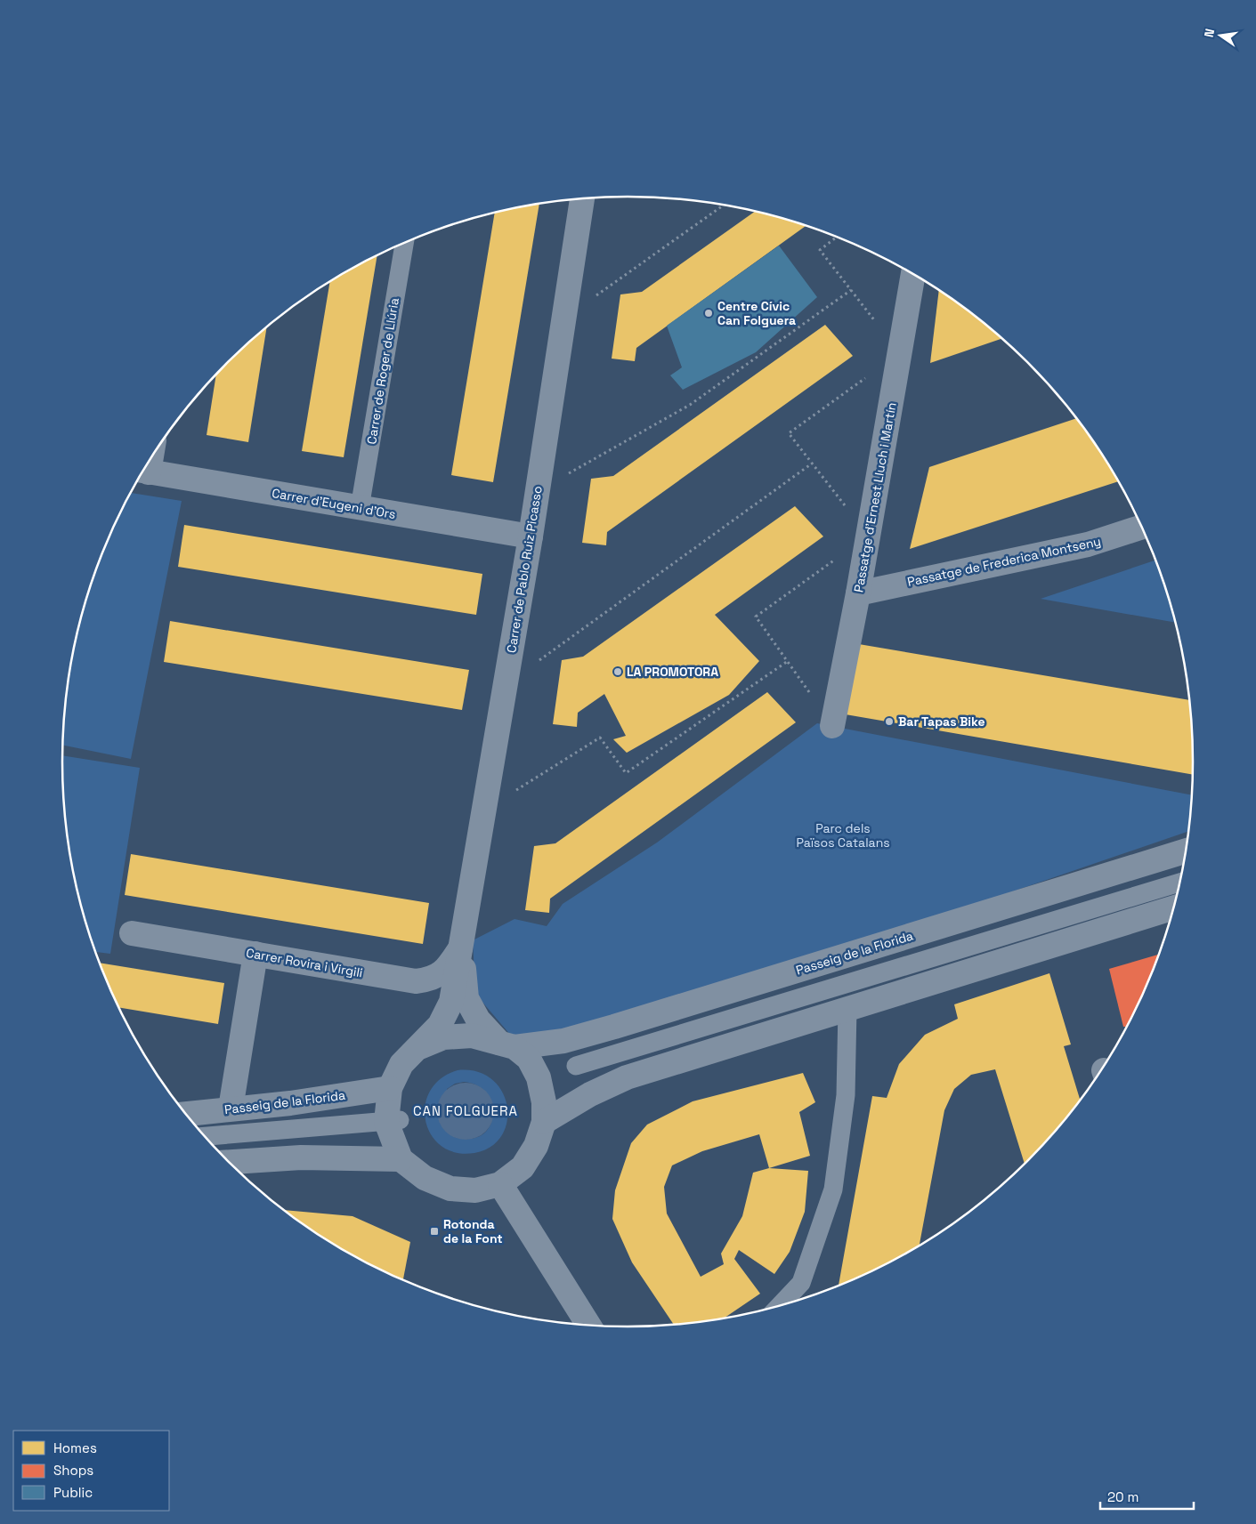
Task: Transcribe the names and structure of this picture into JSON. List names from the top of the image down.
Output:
{
  "streets": {
    "street": [
      "Carrer de Roger de Llúria",
      "Passatge d'Ernest Lluch i Martín",
      "Carrer d'Eugeni d'Ors",
      "Passatge de Frederica Montseny",
      "Carrer de Pablo Ruiz Picasso",
      "Passeig de la Florida",
      "Carrer Rovira i Virgili"
    ]
  },
  "crossings": [
    ["Carrer de Roger de Llúria", "Carrer d'Eugeni d'Ors"],
    ["Passatge d'Ernest Lluch i Martín", "Passatge de Frederica Montseny"],
    ["Carrer d'Eugeni d'Ors", "Carrer de Pablo Ruiz Picasso"],
    ["Carrer de Pablo Ruiz Picasso", "Passeig de la Florida"],
    ["Carrer de Pablo Ruiz Picasso", "Carrer Rovira i Virgili"]
  ],
  "districts": ["CAN FOLGUERA"],
  "parks": ["Parc dels Països Catalans"],
  "places": {
    "other": ["Centre Cívic Can Folguera", "LA PROMOTORA", "Bar Tapas Bike"],
    "transit": ["Rotonda de la Font"]
  },
  "legend": ["Homes", "Shops", "Public"],
  "scale_bar": "20 m",
  "north": "left"
}
